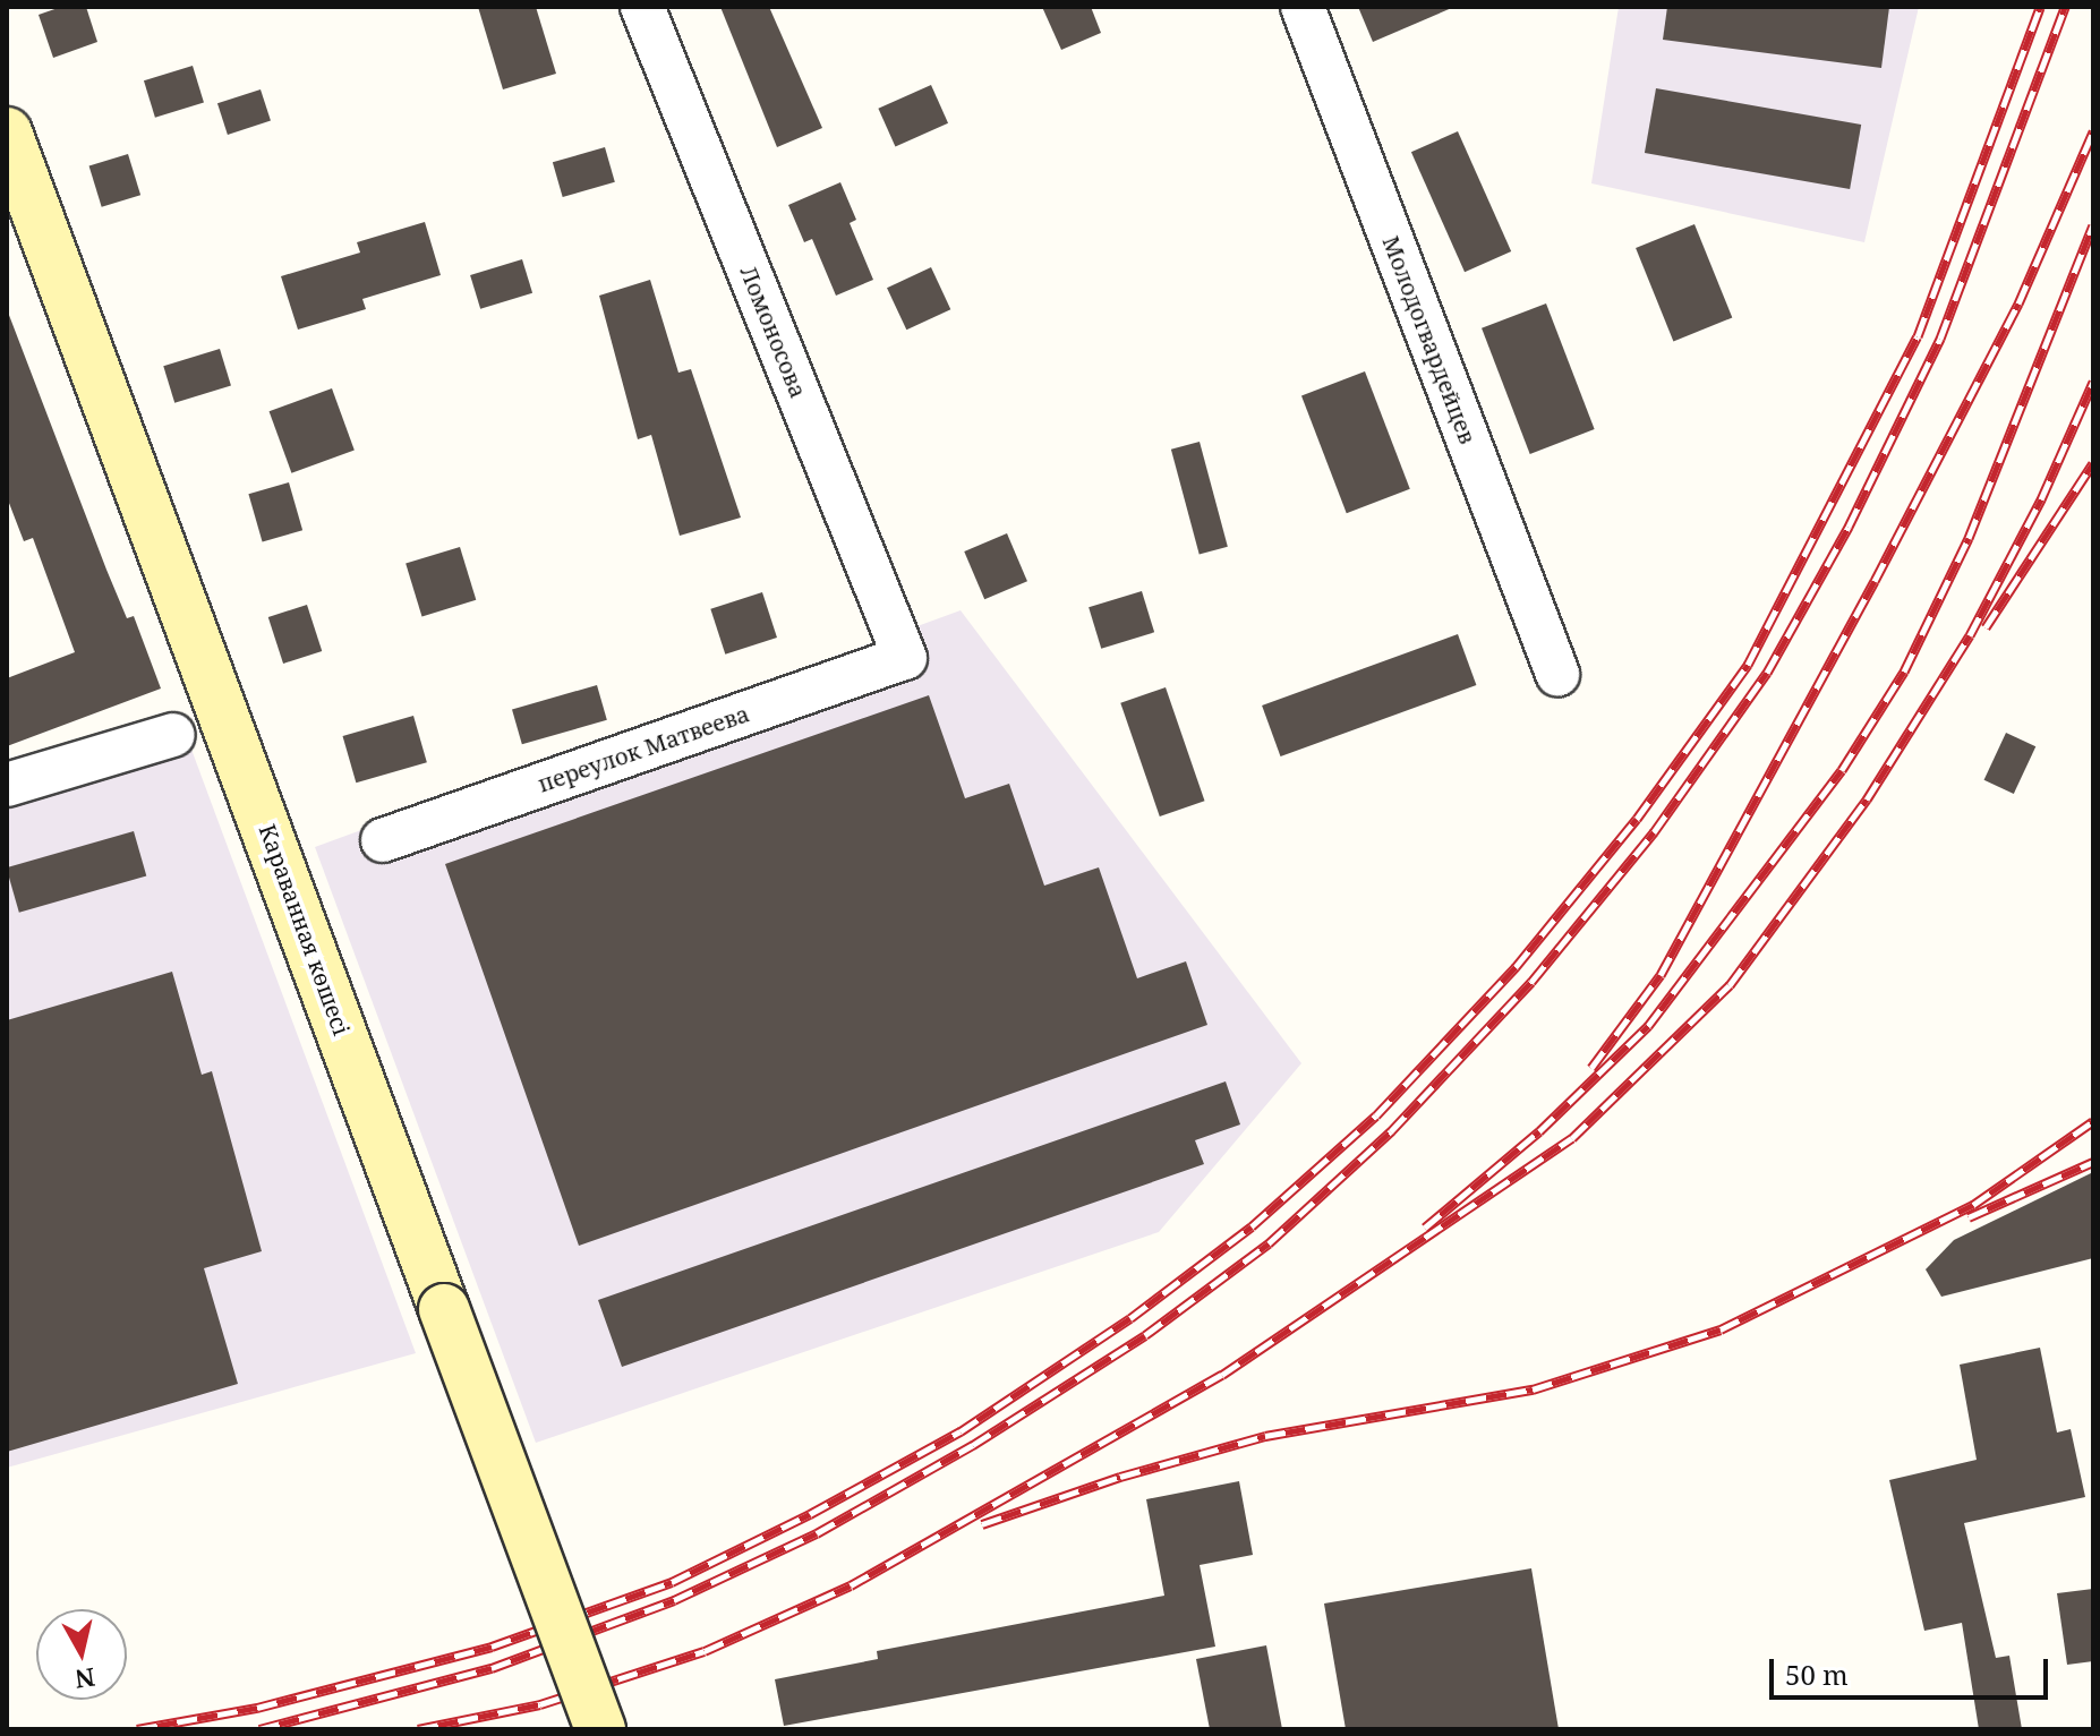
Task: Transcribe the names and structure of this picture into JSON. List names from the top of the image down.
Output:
{
  "streets": {
    "main road": ["Караванная көшесі"],
    "street": ["Ломоносова", "Молодогвардейцев", "переулок Матвеева"]
  },
  "crossings": [
    ["Ломоносова", "переулок Матвеева"]
  ],
  "scale_bar": "50 m",
  "north": "bottom"
}
